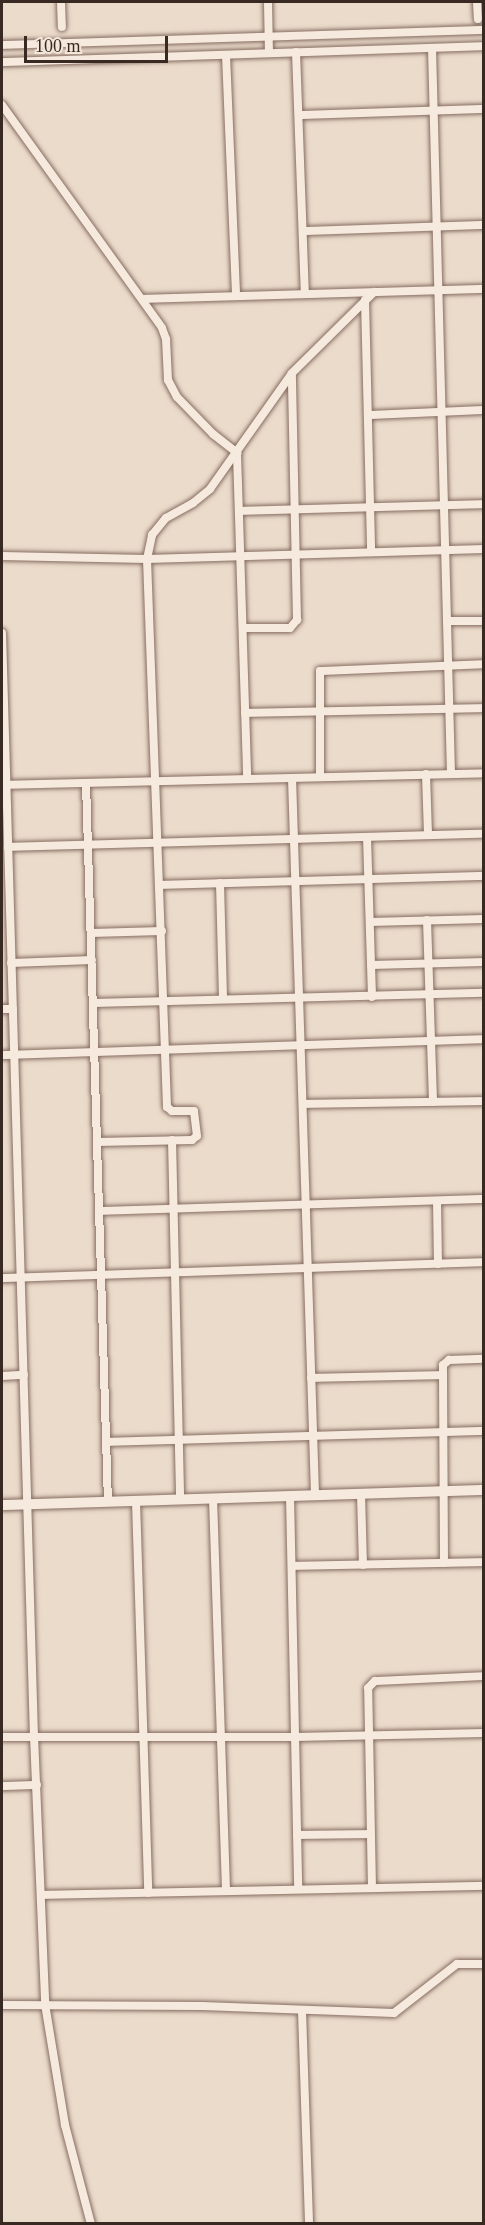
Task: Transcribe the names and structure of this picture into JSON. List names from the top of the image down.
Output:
{
  "scale_bar": "100 m"
}
